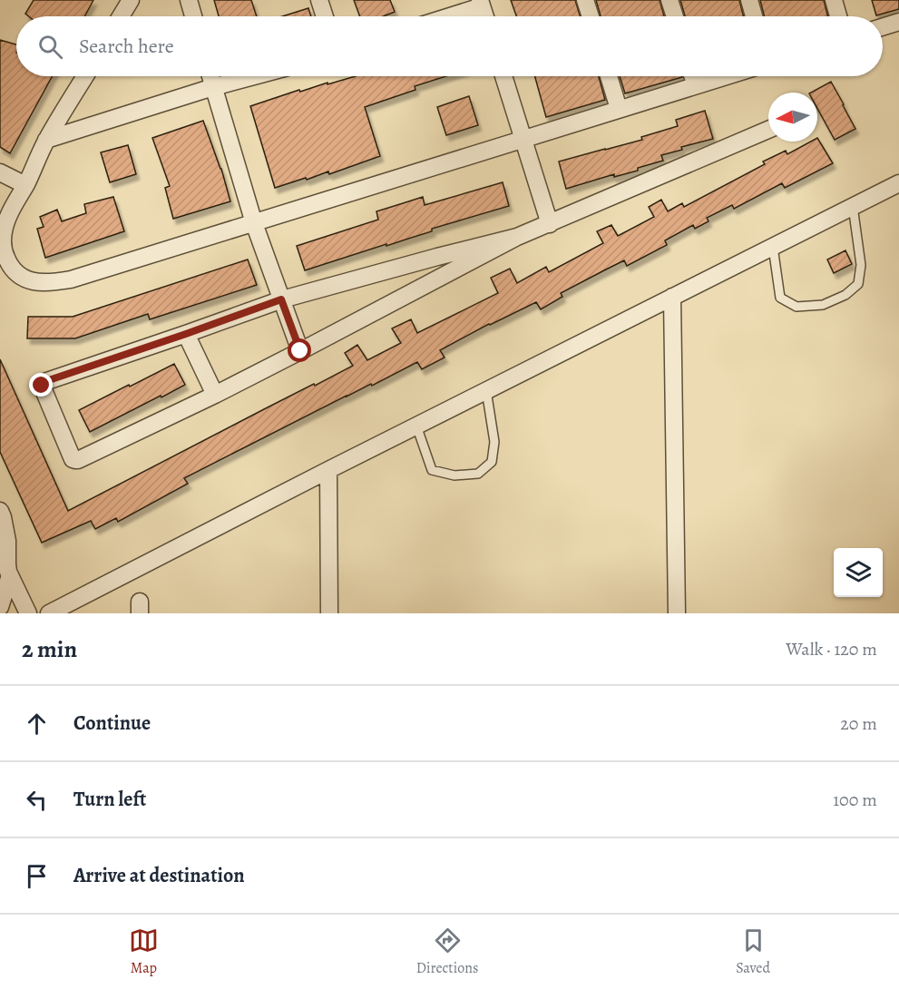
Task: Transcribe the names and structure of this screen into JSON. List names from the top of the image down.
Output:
{
  "north": "left",
  "page": {
    "search": "Search here",
    "heading": ["2 min", "Walk · 120 m"],
    "list": [
      ["Continue", "20 m"],
      ["Turn left", "100 m"],
      "Arrive at destination"
    ],
    "nav": ["Map", "Directions", "Saved"]
  }
}
